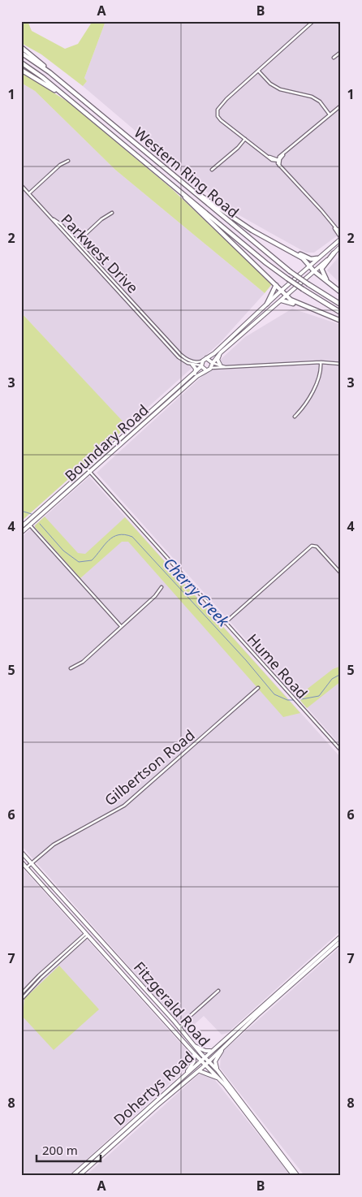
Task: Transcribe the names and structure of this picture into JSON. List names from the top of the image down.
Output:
{
  "streets": {
    "highway": ["Western Ring Road"],
    "main road": ["Boundary Road", "Fitzgerald Road", "Dohertys Road"],
    "street": ["Parkwest Drive", "Hume Road", "Gilbertson Road"]
  },
  "crossings": [
    ["Parkwest Drive", "Boundary Road"],
    ["Boundary Road", "Hume Road"],
    ["Gilbertson Road", "Fitzgerald Road"],
    ["Fitzgerald Road", "Dohertys Road"]
  ],
  "water": ["Cherry Creek"],
  "scale_bar": "200 m",
  "grid": {
    "columns": ["A", "B"],
    "rows": [
      "1",
      "2",
      "3",
      "4",
      "5",
      "6",
      "7",
      "8"
    ]
  }
}
